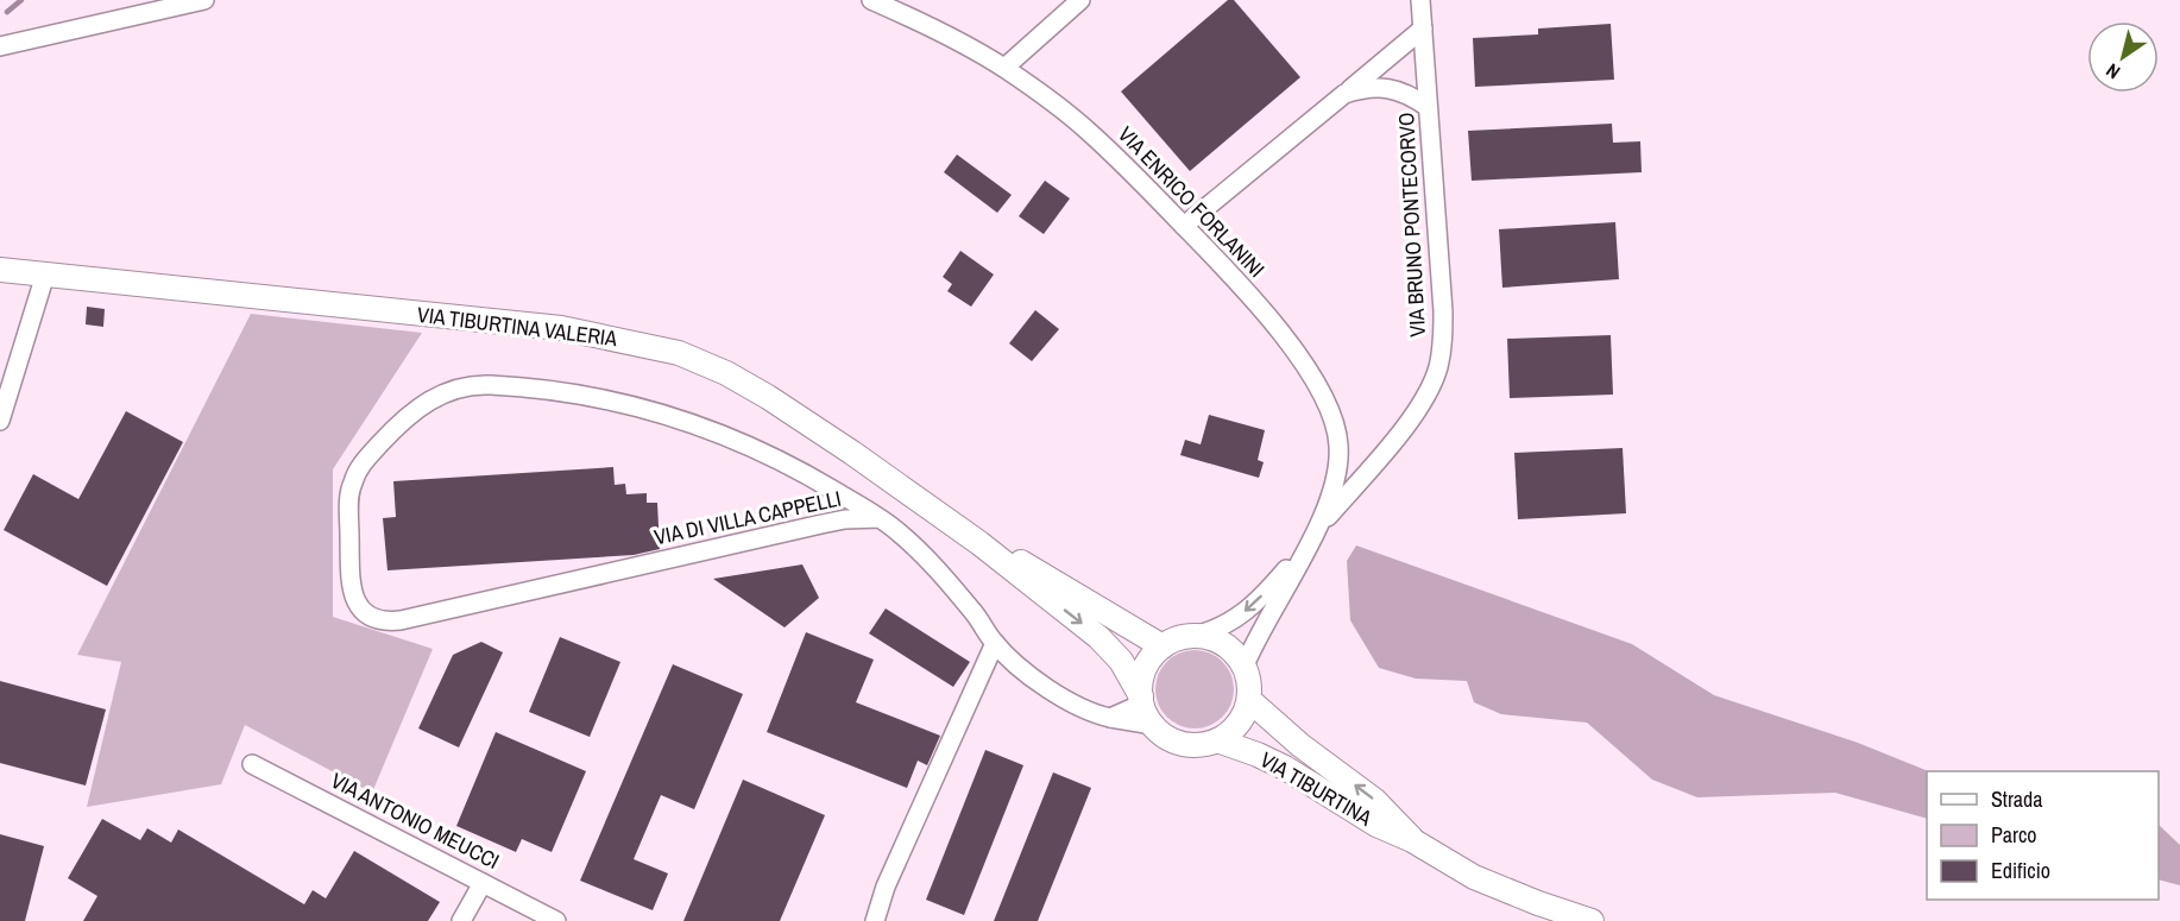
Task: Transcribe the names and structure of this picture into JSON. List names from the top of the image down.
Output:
{
  "streets": {
    "main road": ["VIA TIBURTINA VALERIA", "VIA TIBURTINA"],
    "street": [
      "VIA ENRICO FORLANINI",
      "VIA BRUNO PONTECORVO",
      "VIA DI VILLA CAPPELLI",
      "VIA ANTONIO MEUCCI"
    ]
  },
  "crossings": [
    ["VIA ENRICO FORLANINI", "VIA BRUNO PONTECORVO"],
    ["VIA BRUNO PONTECORVO", "VIA TIBURTINA VALERIA"],
    ["VIA BRUNO PONTECORVO", "VIA TIBURTINA"],
    ["VIA TIBURTINA VALERIA", "VIA TIBURTINA"]
  ],
  "legend": ["Strada", "Parco", "Edificio"],
  "north": "bottom left"
}
